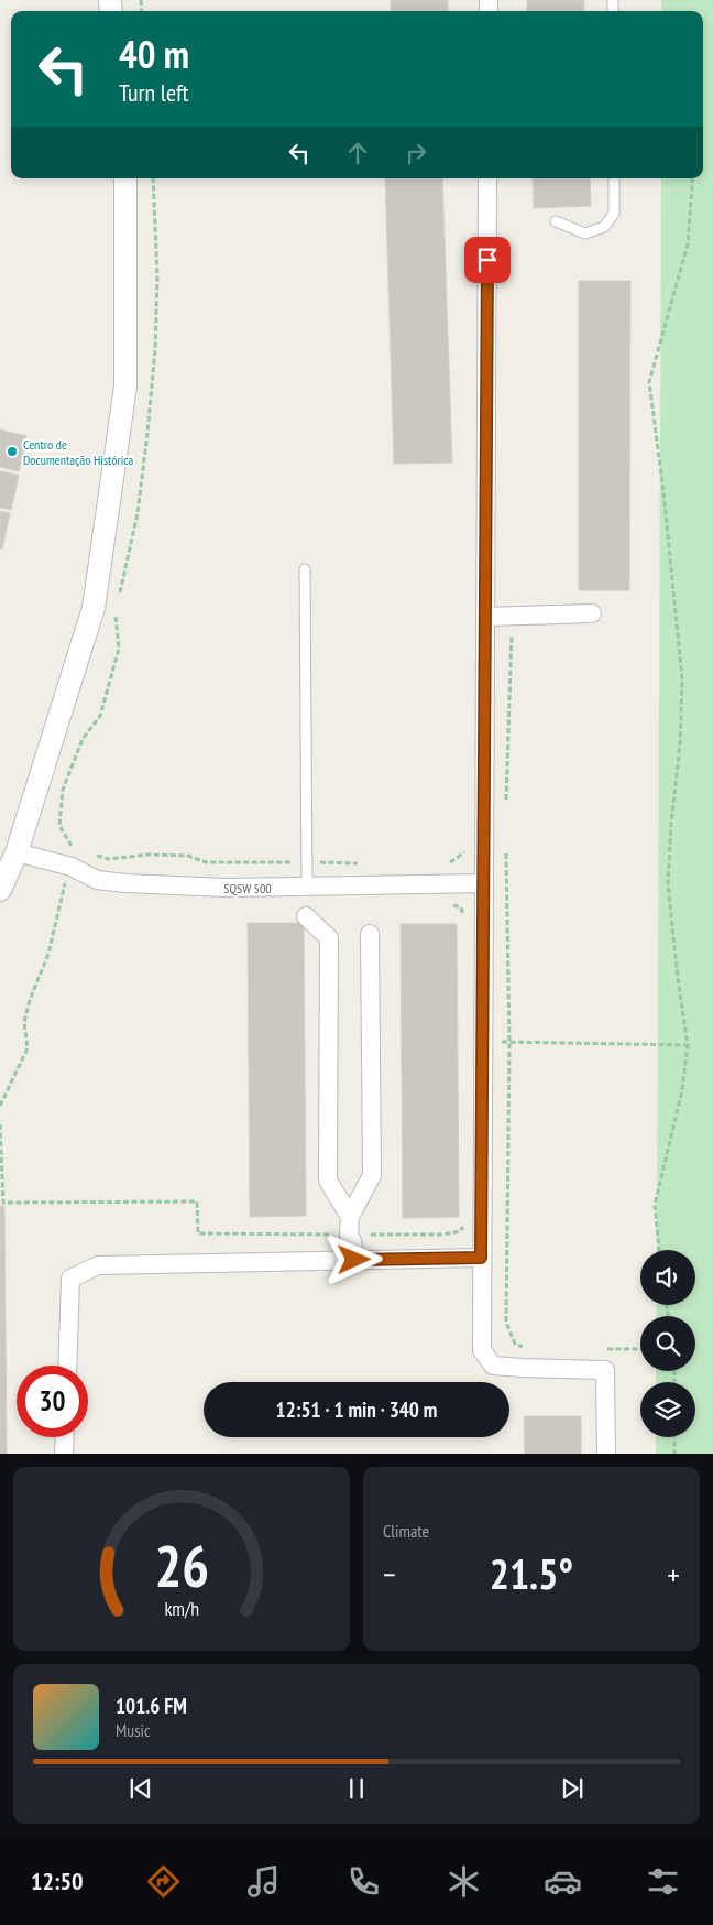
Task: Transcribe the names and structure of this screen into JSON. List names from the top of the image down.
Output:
{
  "streets": {
    "street": ["SQSW 500"]
  },
  "places": ["Centro de Documentação Histórica"],
  "page": {
    "turn": ["40 m", "Turn left"],
    "limit": "30",
    "trip": "12:51 · 1 min · 340 m",
    "tile": "Climate",
    "heat": ["−", "21.5°", "+"],
    "song": ["101.6 FM", "Music"],
    "tabs": "12:50",
    "gauge": ["26", "km/h"]
  }
}
